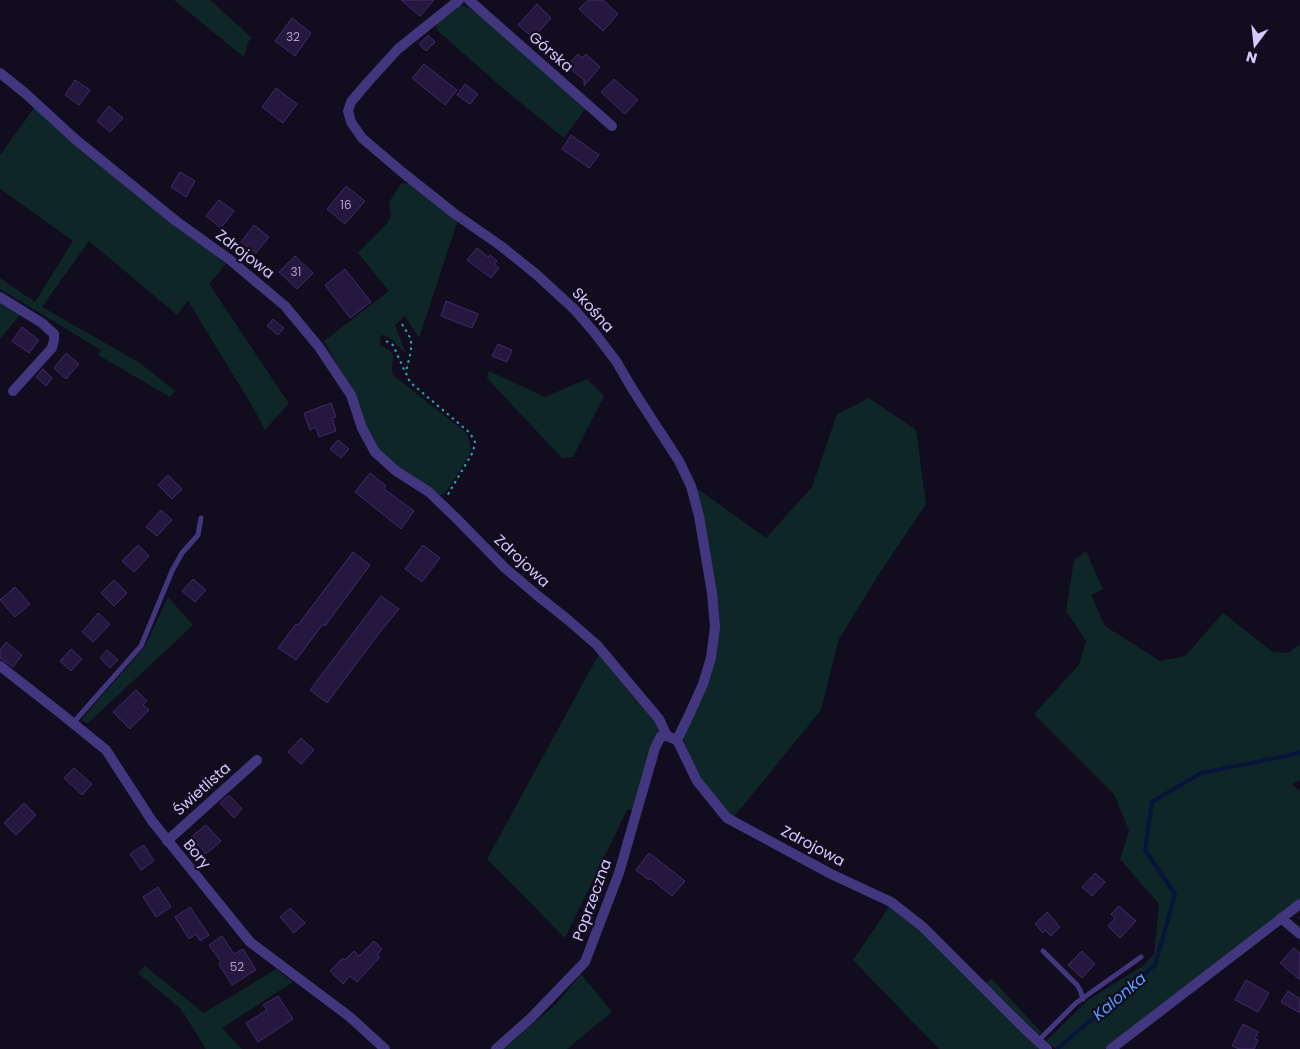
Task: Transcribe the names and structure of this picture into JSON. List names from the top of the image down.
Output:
{
  "streets": {
    "street": [
      "Górska",
      "Zdrojowa",
      "Skośna",
      "Świetlista",
      "Bory",
      "Poprzeczna"
    ]
  },
  "crossings": [
    ["Zdrojowa", "Skośna"],
    ["Zdrojowa", "Poprzeczna"],
    ["Skośna", "Poprzeczna"],
    ["Świetlista", "Bory"]
  ],
  "water": ["Kalonka"],
  "house_numbers": [
    "32",
    "16",
    "31",
    "52"
  ],
  "north": "bottom"
}
